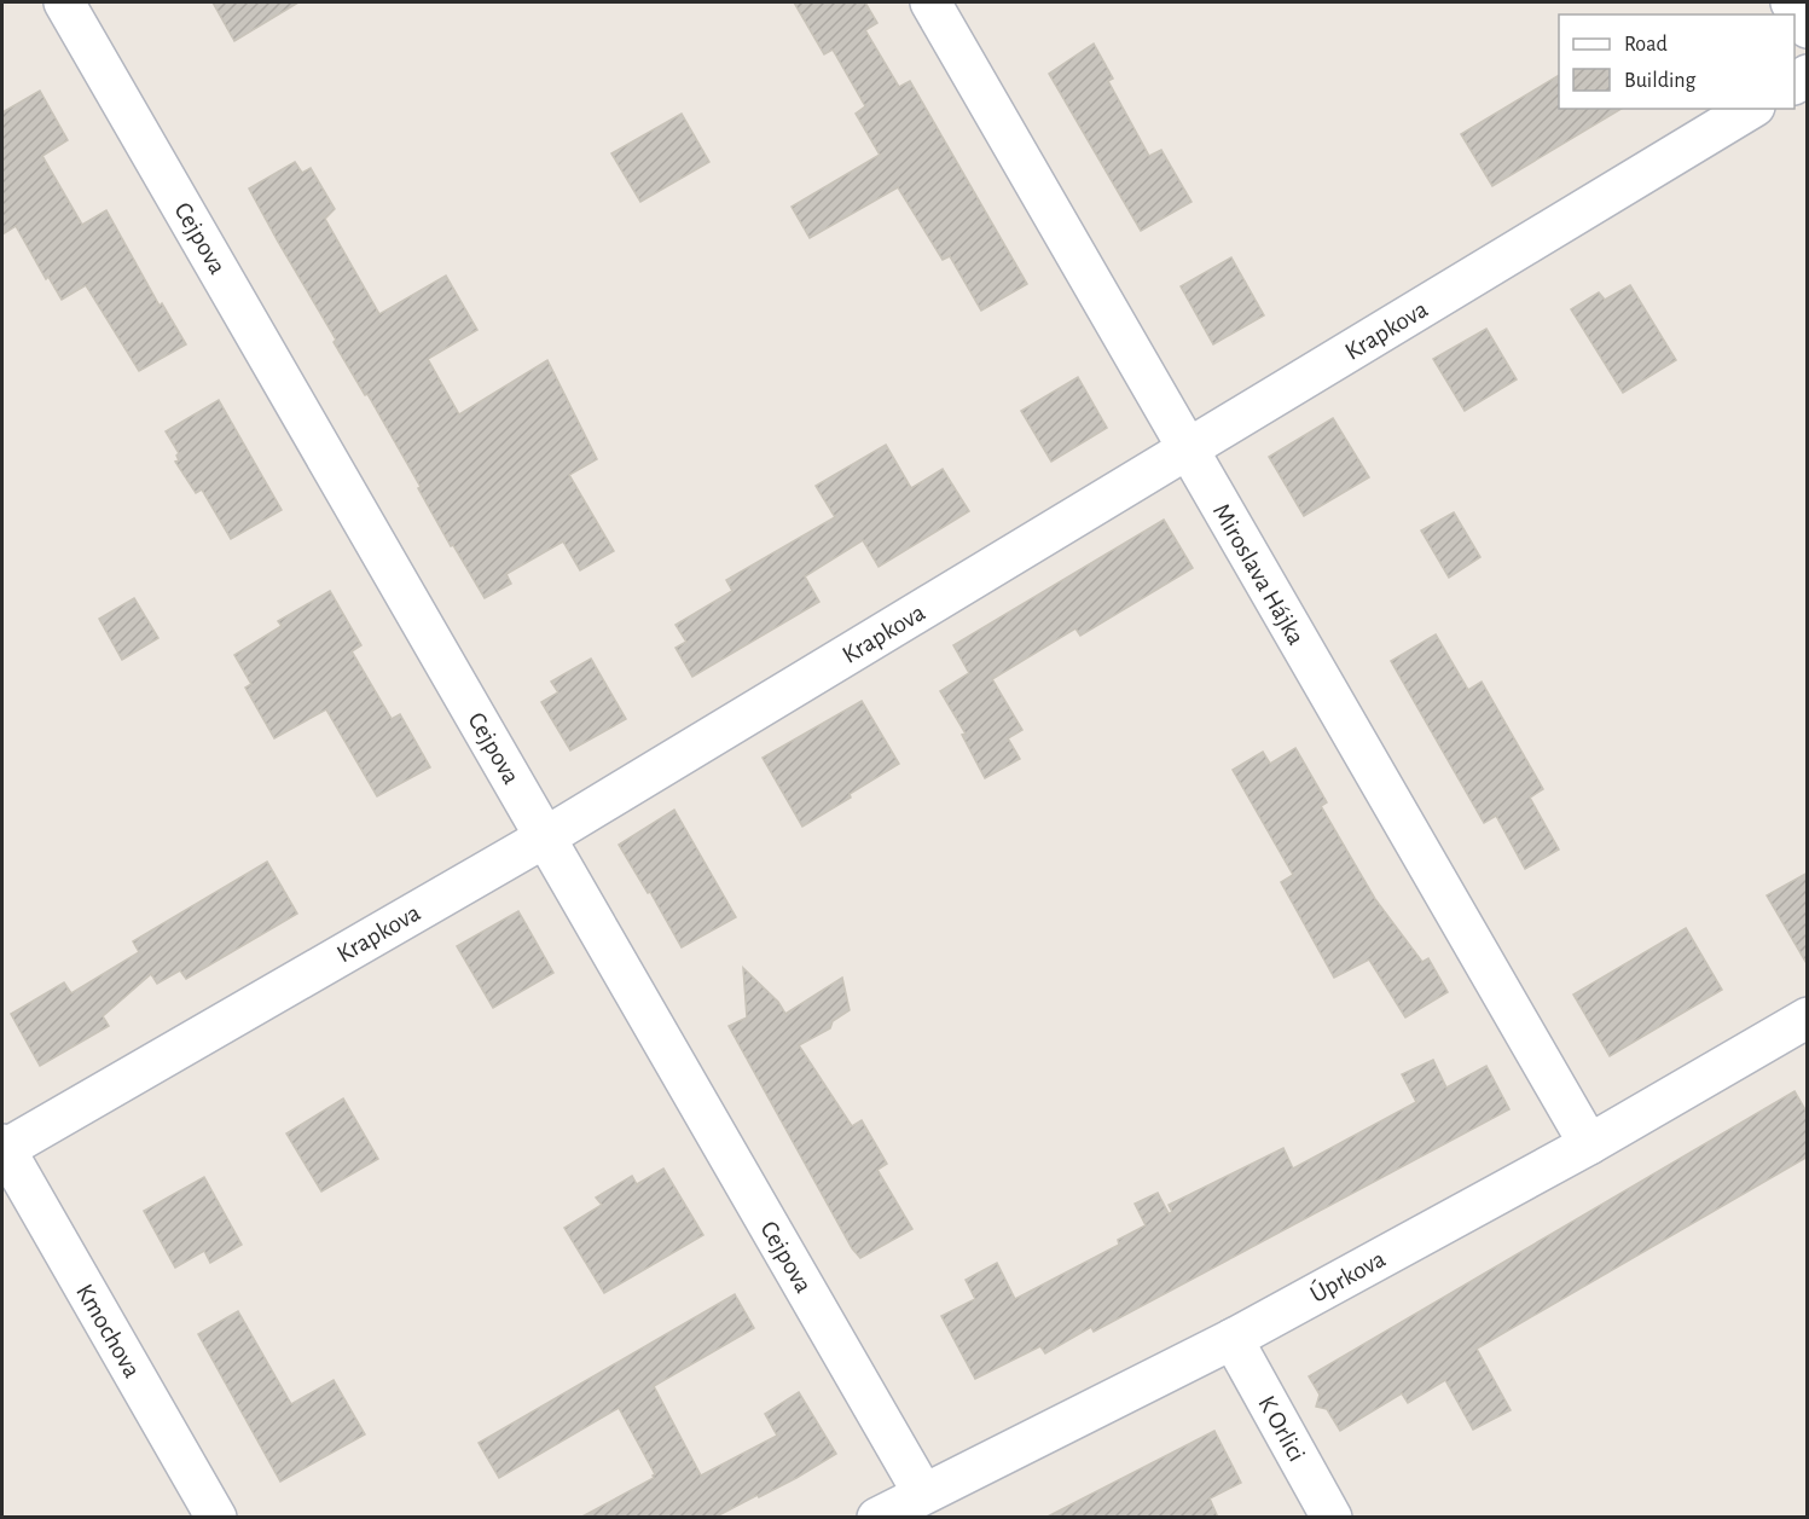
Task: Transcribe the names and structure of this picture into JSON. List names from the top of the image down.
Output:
{
  "streets": {
    "street": [
      "Cejpova",
      "Krapkova",
      "Miroslava Hájka",
      "Úprkova",
      "Kmochova",
      "K Orlici"
    ]
  },
  "crossings": [
    ["Cejpova", "Krapkova"],
    ["Cejpova", "Úprkova"],
    ["Krapkova", "Miroslava Hájka"],
    ["Krapkova", "Kmochova"],
    ["Miroslava Hájka", "Úprkova"],
    ["Úprkova", "K Orlici"]
  ],
  "legend": ["Road", "Building"]
}
